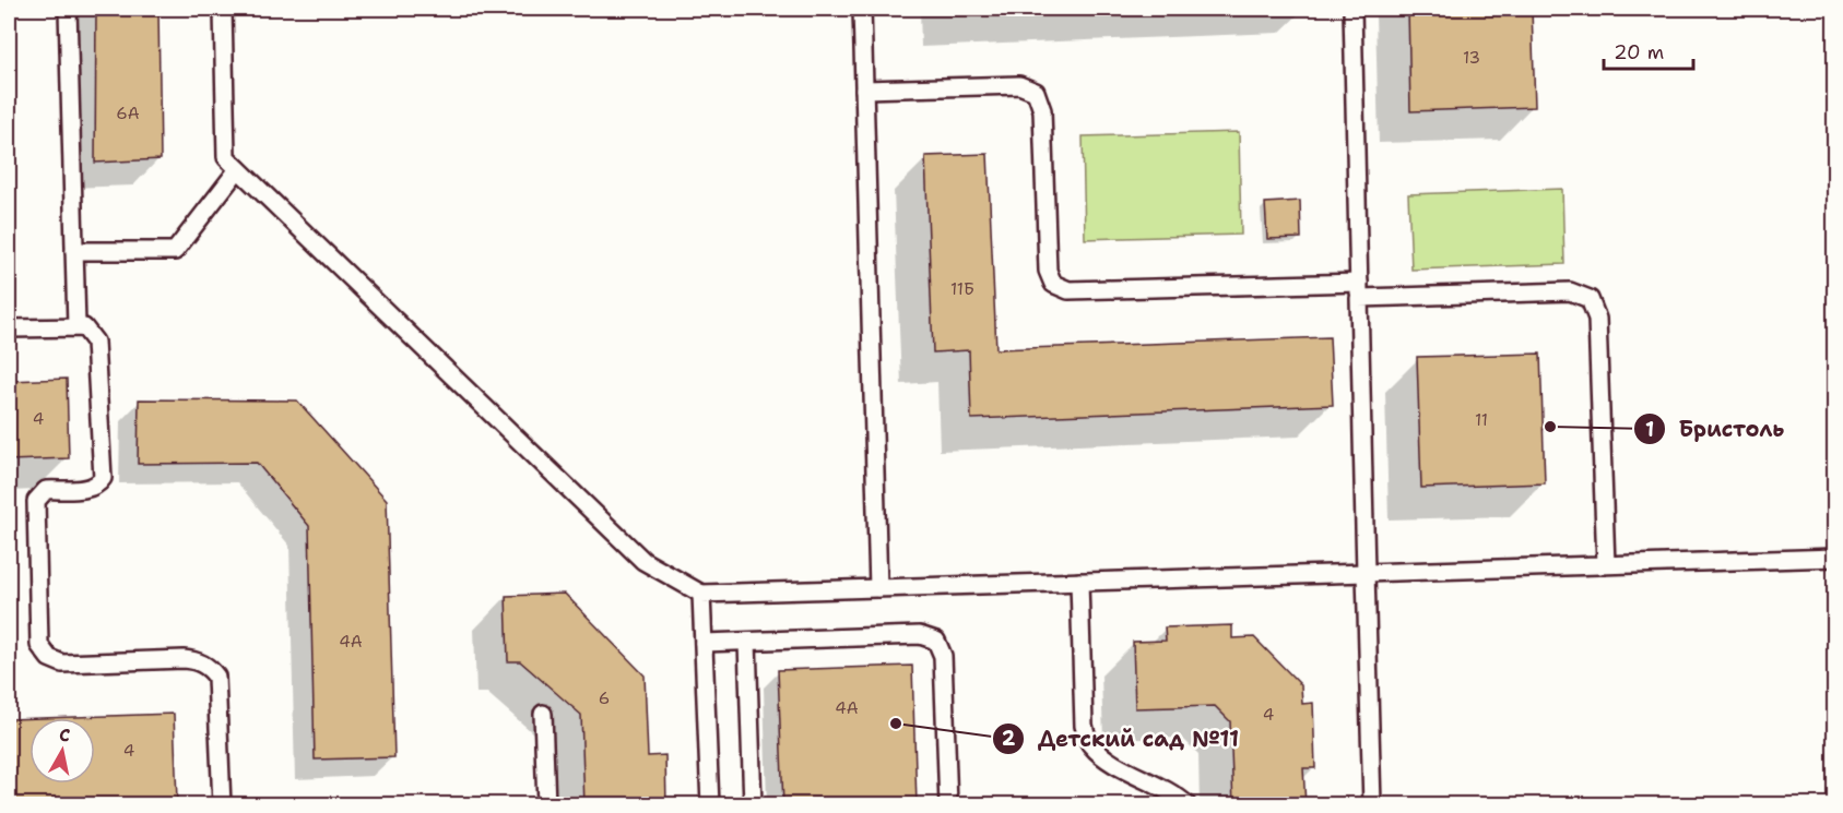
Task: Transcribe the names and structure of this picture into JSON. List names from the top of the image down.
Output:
{
  "places": ["Бристоль", "Детский сад №11"],
  "house_numbers": [
    "13",
    "6А",
    "11Б",
    "4",
    "11",
    "4А",
    "6",
    "4А",
    "4",
    "4"
  ],
  "scale_bar": "20 m",
  "north": "top"
}
